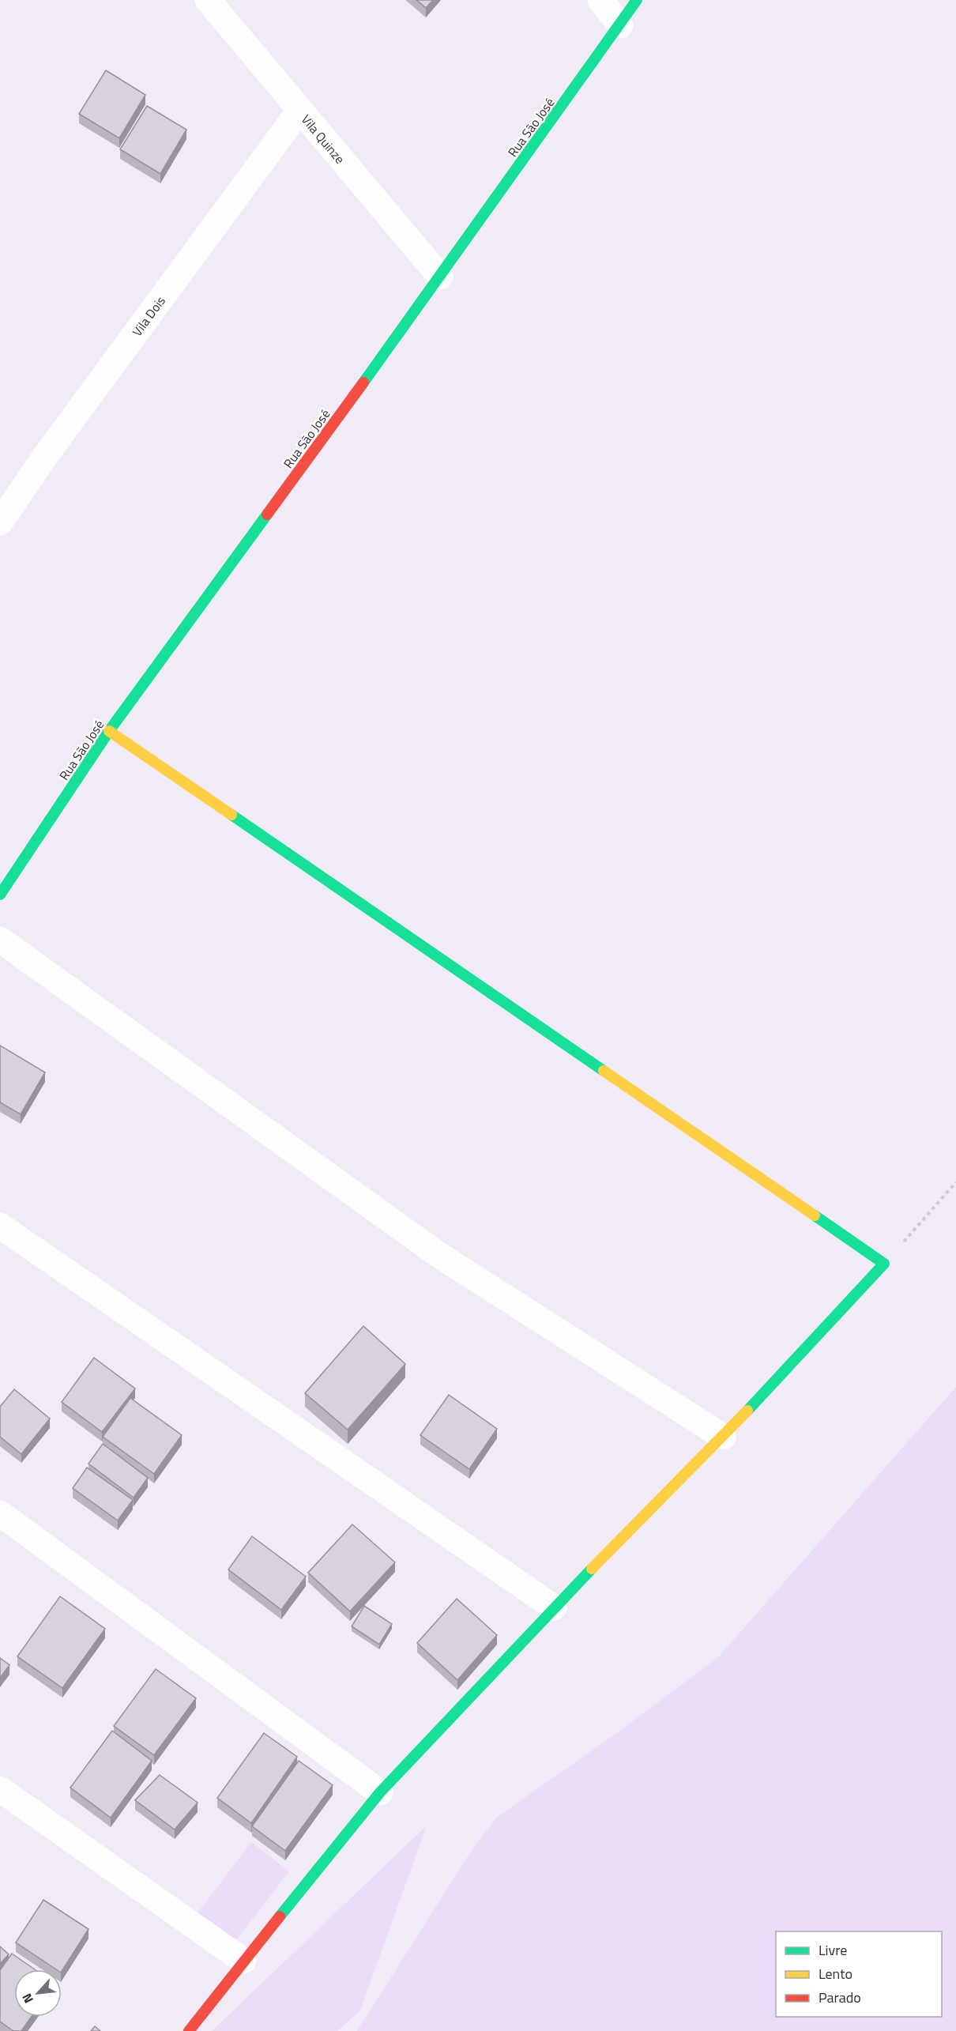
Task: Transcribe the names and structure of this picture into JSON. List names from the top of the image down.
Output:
{
  "streets": {
    "street": ["Rua São José", "Vila Quinze", "Vila Dois"]
  },
  "crossings": [
    ["Rua São José", "Vila Quinze"],
    ["Vila Quinze", "Vila Dois"]
  ],
  "legend": ["Livre", "Lento", "Parado"],
  "north": "bottom left"
}
